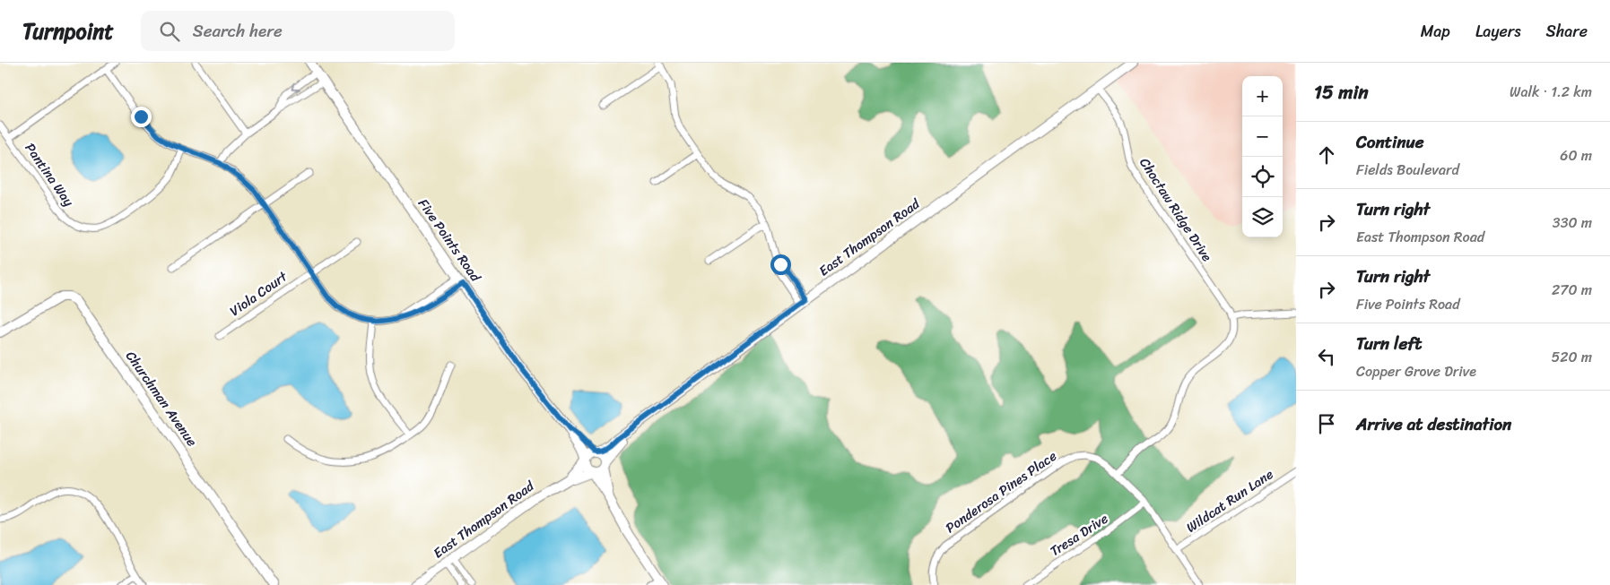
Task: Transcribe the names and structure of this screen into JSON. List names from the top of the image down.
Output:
{
  "streets": {
    "street": [
      "Pantina Way",
      "Choctaw Ridge Drive",
      "East Thompson Road",
      "Five Points Road",
      "Viola Court",
      "Churchman Avenue",
      "Ponderosa Pines Place",
      "Wildcat Run Lane",
      "Tresa Drive"
    ]
  },
  "crossings": [
    ["Choctaw Ridge Drive", "East Thompson Road"],
    ["East Thompson Road", "Five Points Road"]
  ],
  "page": {
    "header": "Turnpoint",
    "search": "Search here",
    "nav": ["Map", "Layers", "Share"],
    "heading": ["15 min", "Walk · 1.2 km"],
    "map_buttons": ["+", "−"],
    "list": [
      ["Continue", "Fields Boulevard", "60 m"],
      ["Turn right", "East Thompson Road", "330 m"],
      ["Turn right", "Five Points Road", "270 m"],
      ["Turn left", "Copper Grove Drive", "520 m"],
      "Arrive at destination"
    ]
  }
}
